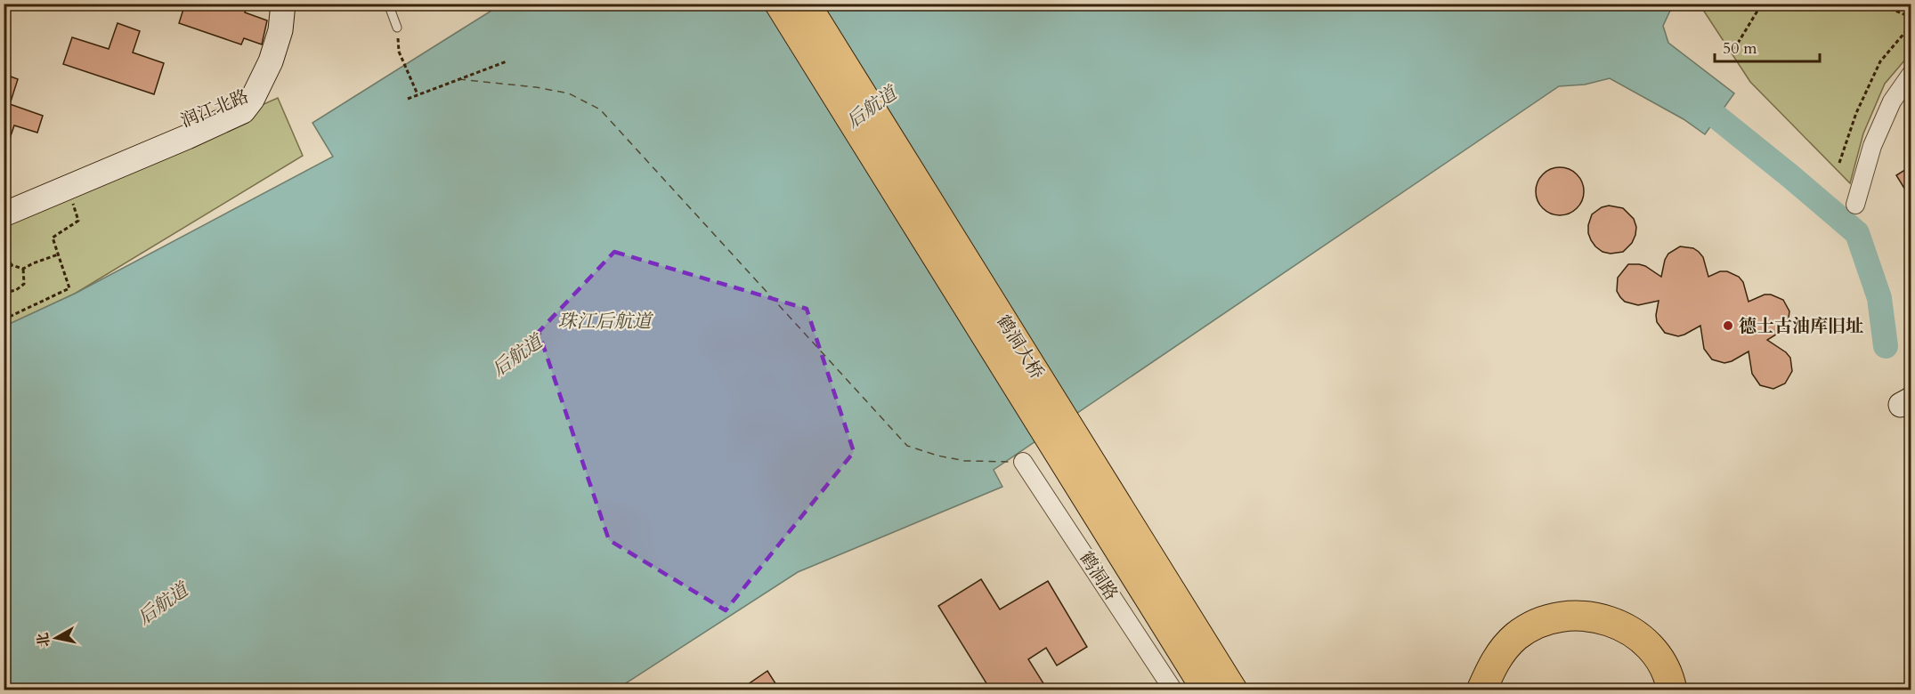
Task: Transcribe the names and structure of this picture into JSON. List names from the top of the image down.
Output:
{
  "streets": {
    "main road": ["鹤洞大桥"],
    "street": ["润江北路", "鹤洞路"]
  },
  "water": ["后航道", "珠江后航道"],
  "places": ["德士古油库旧址"],
  "scale_bar": "50 m",
  "north": "left"
}
